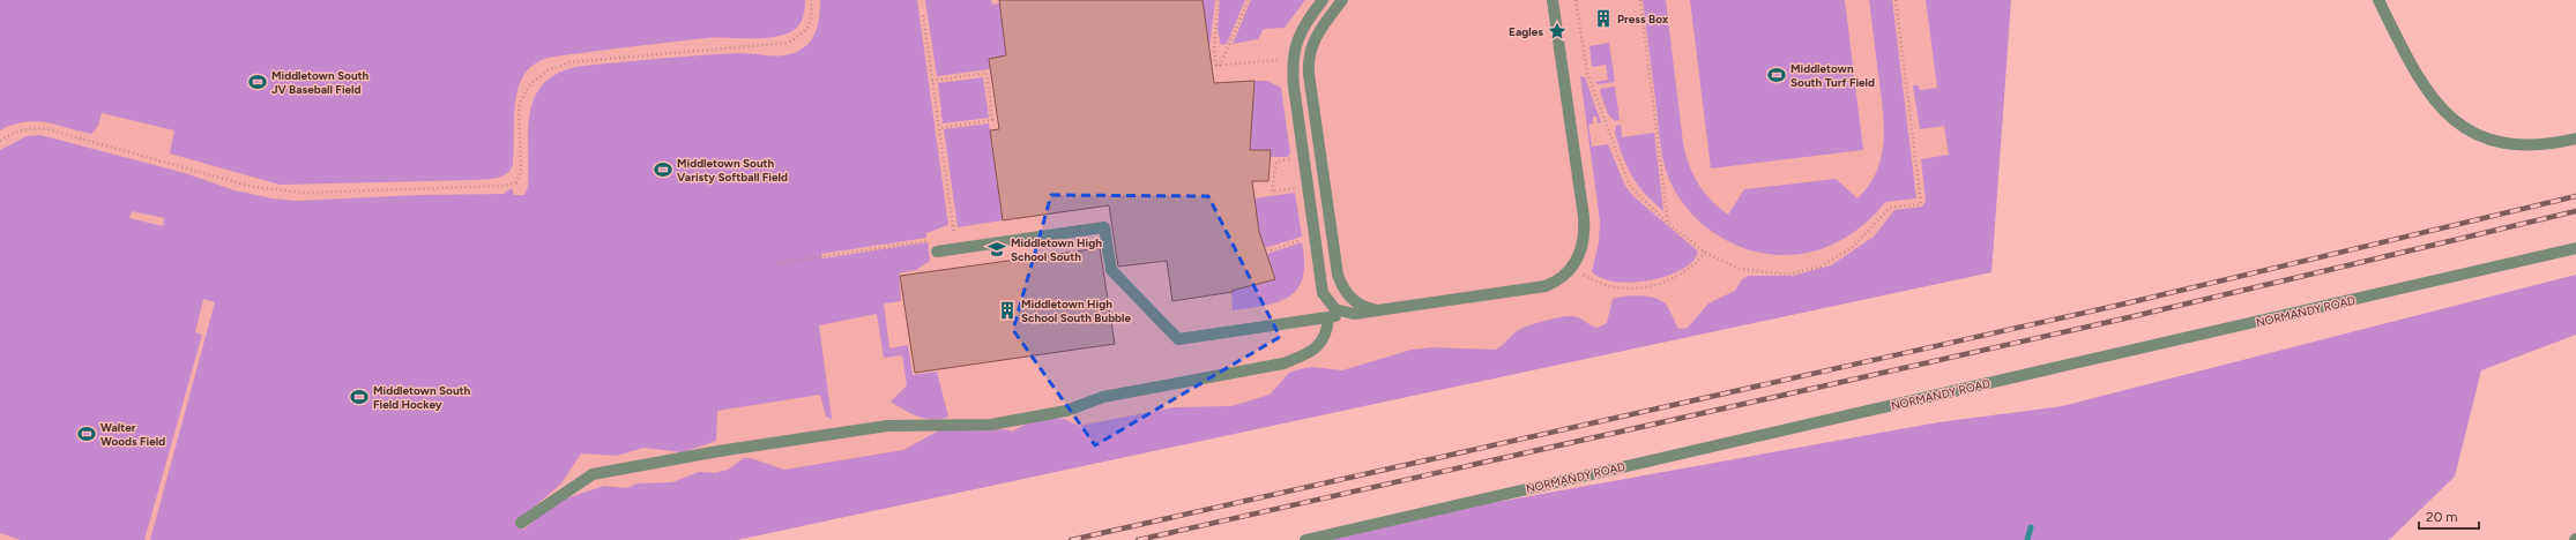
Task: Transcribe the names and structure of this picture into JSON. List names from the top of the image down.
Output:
{
  "streets": {
    "street": ["NORMANDY ROAD"]
  },
  "places": {
    "building": ["Press Box", "Middletown High School South Bubble"],
    "place": ["Eagles"],
    "sports": [
      "Middletown South Turf Field",
      "Middletown South JV Baseball Field",
      "Middletown South Varisty Softball Field",
      "Middletown South Field Hockey",
      "Walter Woods Field"
    ],
    "school or university": ["Middletown High School South"]
  },
  "scale_bar": "20 m"
}
